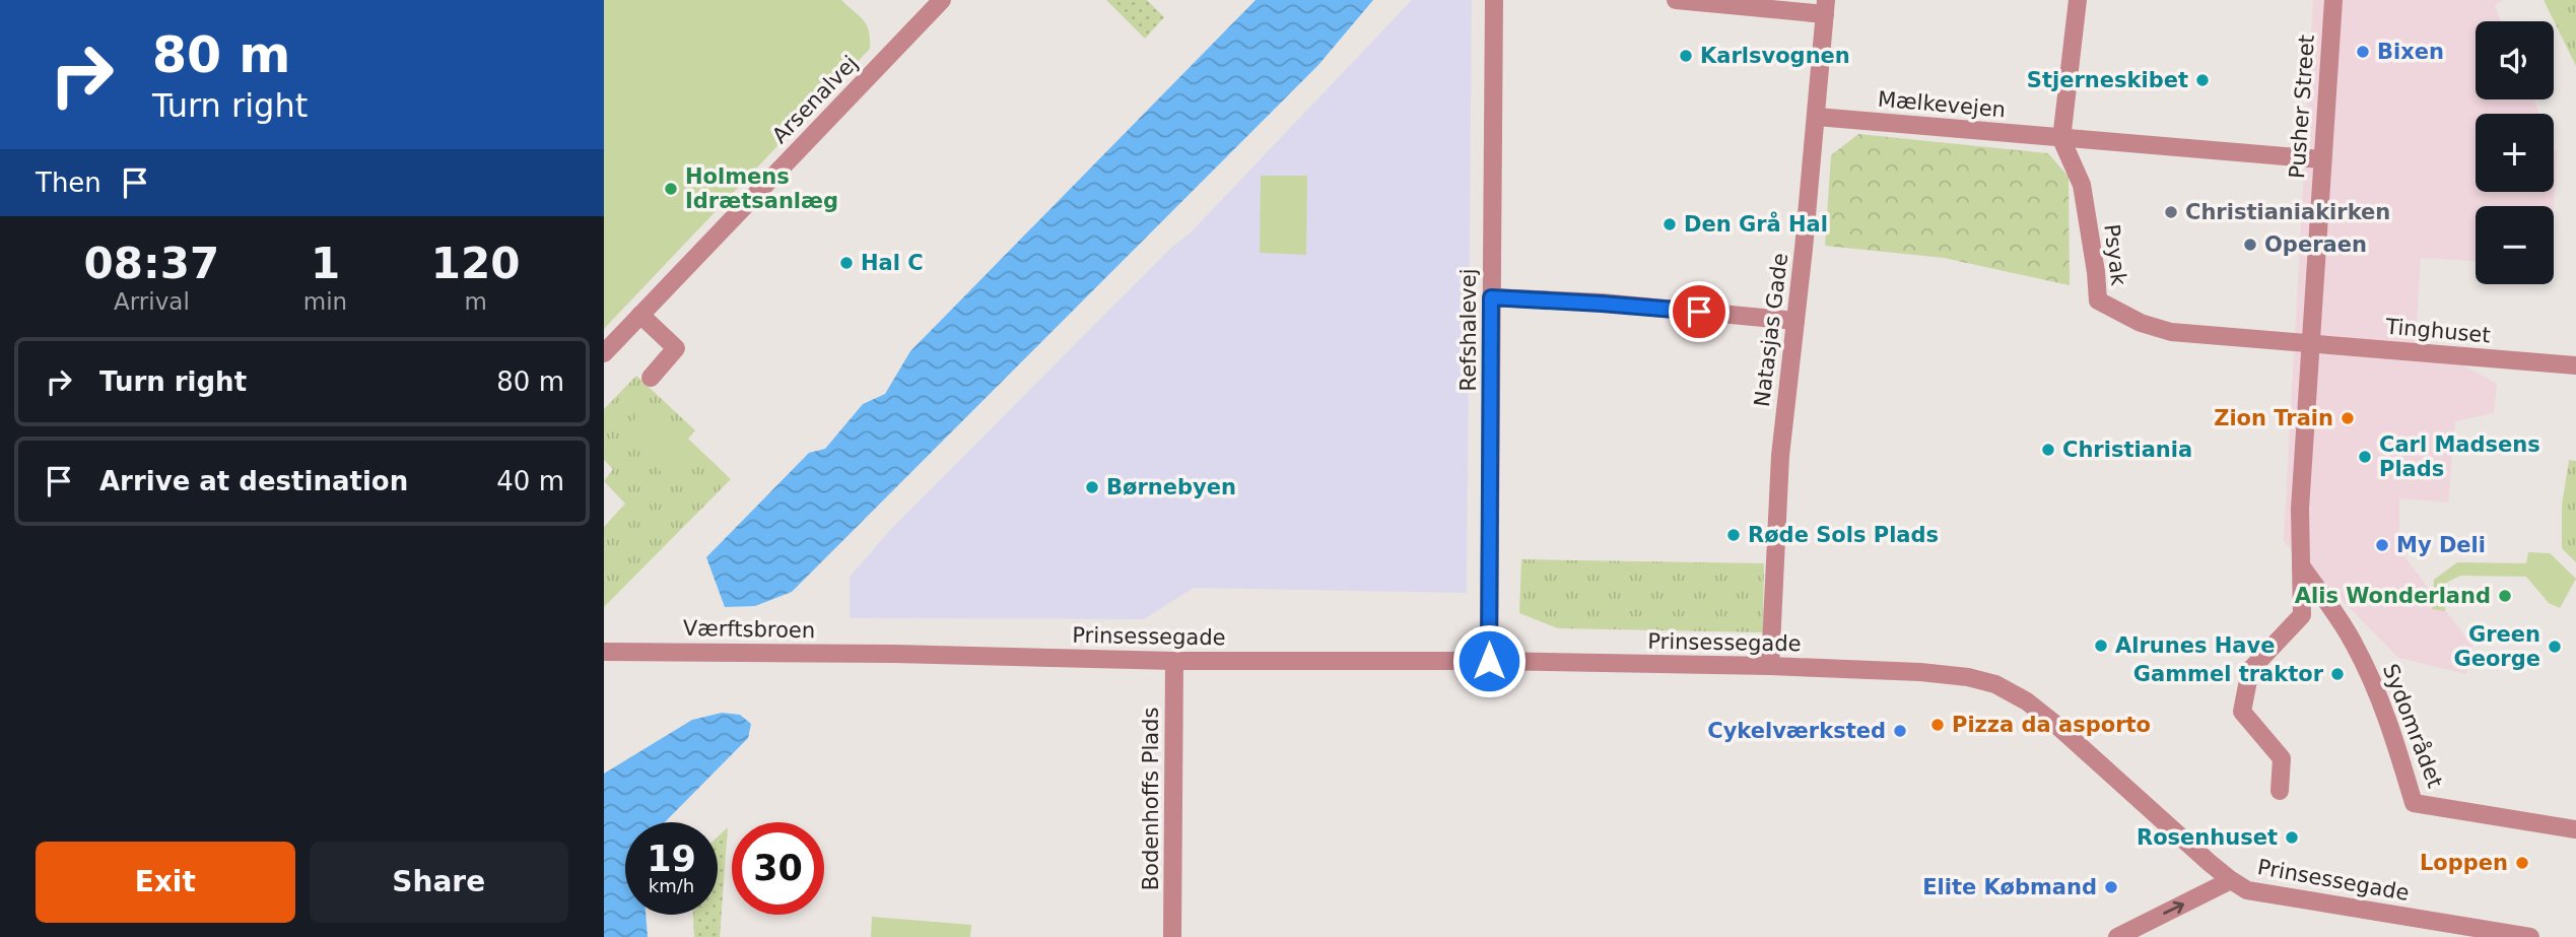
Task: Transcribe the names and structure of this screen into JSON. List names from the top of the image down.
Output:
{
  "streets": {
    "street": [
      "Arsenalvej",
      "Mælkevejen",
      "Pusher Street",
      "Psyak",
      "Refshalevej",
      "Natasjas Gade",
      "Tinghuset",
      "Værftsbroen",
      "Prinsessegade",
      "Sydområdet",
      "Bodenhoffs Plads"
    ]
  },
  "crossings": [
    ["Mælkevejen", "Pusher Street"],
    ["Mælkevejen", "Psyak"],
    ["Mælkevejen", "Natasjas Gade"],
    ["Pusher Street", "Psyak"],
    ["Pusher Street", "Tinghuset"],
    ["Psyak", "Tinghuset"],
    ["Refshalevej", "Prinsessegade"],
    ["Natasjas Gade", "Prinsessegade"],
    ["Værftsbroen", "Prinsessegade"],
    ["Prinsessegade", "Bodenhoffs Plads"]
  ],
  "places": [
    "Bixen",
    "Karlsvognen",
    "Stjerneskibet",
    "Holmens Idrætsanlæg",
    "Christianiakirken",
    "Den Grå Hal",
    "Operaen",
    "Hal C",
    "Zion Train",
    "Christiania",
    "Carl Madsens Plads",
    "Børnebyen",
    "Røde Sols Plads",
    "My Deli",
    "Alis Wonderland",
    "Alrunes Have",
    "Green George",
    "Gammel traktor",
    "Pizza da asporto",
    "Cykelværksted",
    "Rosenhuset",
    "Loppen",
    "Elite Købmand"
  ],
  "page": {
    "turn": ["80 m", "Turn right"],
    "map_buttons": ["+", "−"],
    "then": "Then",
    "eta": [
      "08:37",
      "Arrival",
      "1",
      "min",
      "120",
      "m"
    ],
    "list": [
      {
        "name": "Turn right",
        "value": "80 m"
      },
      {
        "name": "Arrive at destination",
        "value": "40 m"
      }
    ],
    "speed": "19 km/h",
    "limit": "30",
    "buttons": ["Exit", "Share"]
  }
}
